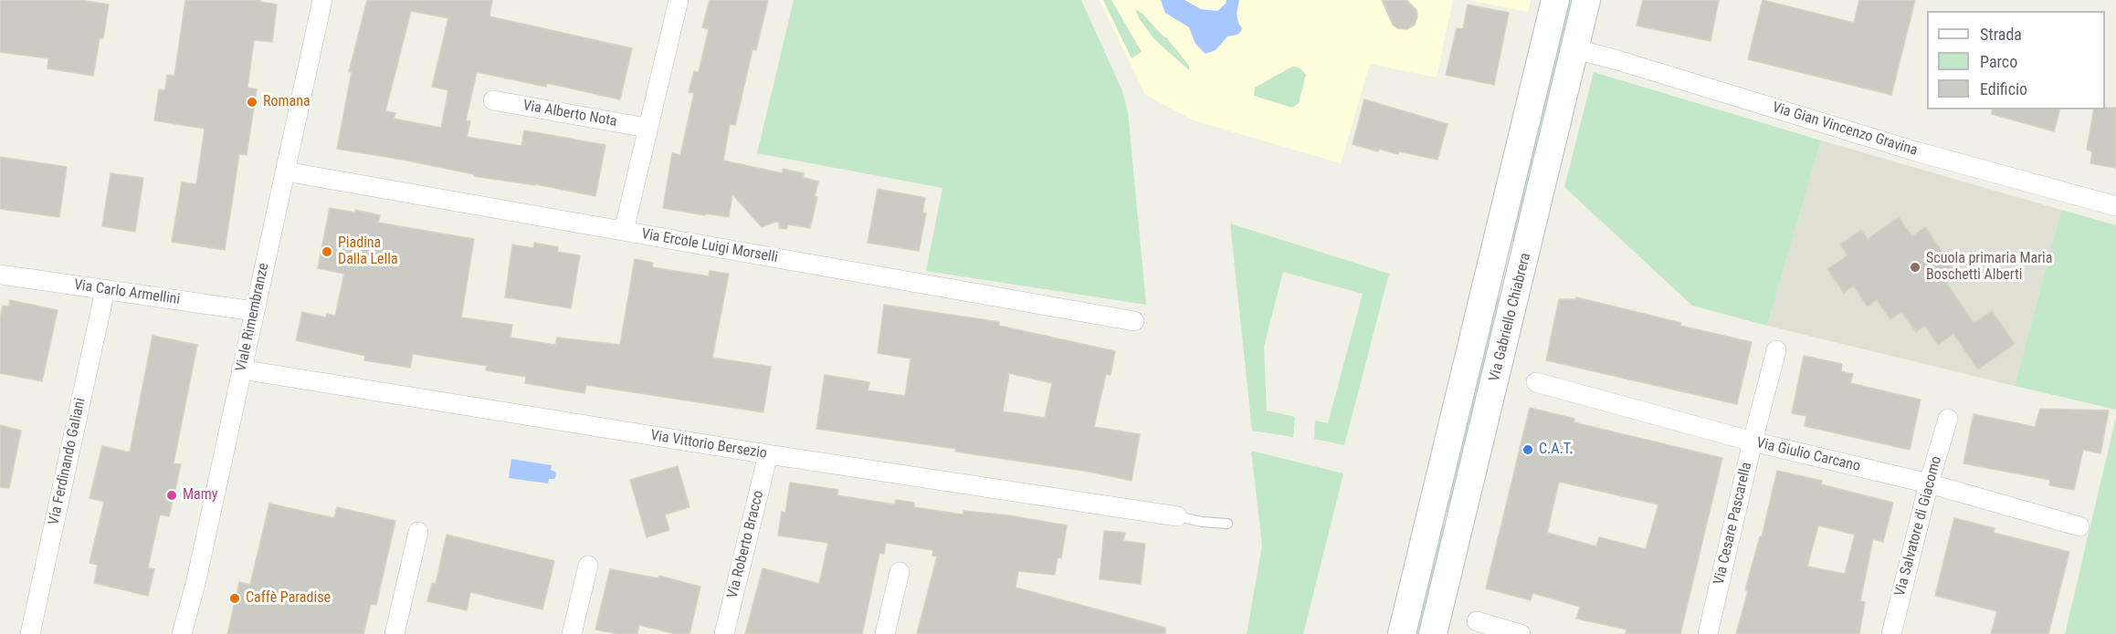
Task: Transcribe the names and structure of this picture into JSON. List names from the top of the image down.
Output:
{
  "streets": {
    "street": [
      "Via Alberto Nota",
      "Via Gian Vincenzo Gravina",
      "Via Ercole Luigi Morselli",
      "Via Carlo Armellini",
      "Viale Rimembranze",
      "Via Gabriello Chiabrera",
      "Via Vittorio Bersezio",
      "Via Giulio Carcano",
      "Via Ferdinando Galiani",
      "Via Cesare Pascarella",
      "Via Salvatore di Giacomo",
      "Via Roberto Bracco"
    ]
  },
  "crossings": [
    ["Via Gian Vincenzo Gravina", "Via Gabriello Chiabrera"],
    ["Via Ercole Luigi Morselli", "Viale Rimembranze"],
    ["Via Carlo Armellini", "Viale Rimembranze"],
    ["Via Carlo Armellini", "Via Ferdinando Galiani"],
    ["Viale Rimembranze", "Via Vittorio Bersezio"],
    ["Via Vittorio Bersezio", "Via Roberto Bracco"],
    ["Via Giulio Carcano", "Via Cesare Pascarella"],
    ["Via Giulio Carcano", "Via Salvatore di Giacomo"]
  ],
  "places": [
    "Romana",
    "Piadina Dalla Lella",
    "Scuola primaria Maria Boschetti Alberti",
    "C.A.T.",
    "Mamy",
    "Caffè Paradise"
  ],
  "legend": ["Strada", "Parco", "Edificio"]
}
